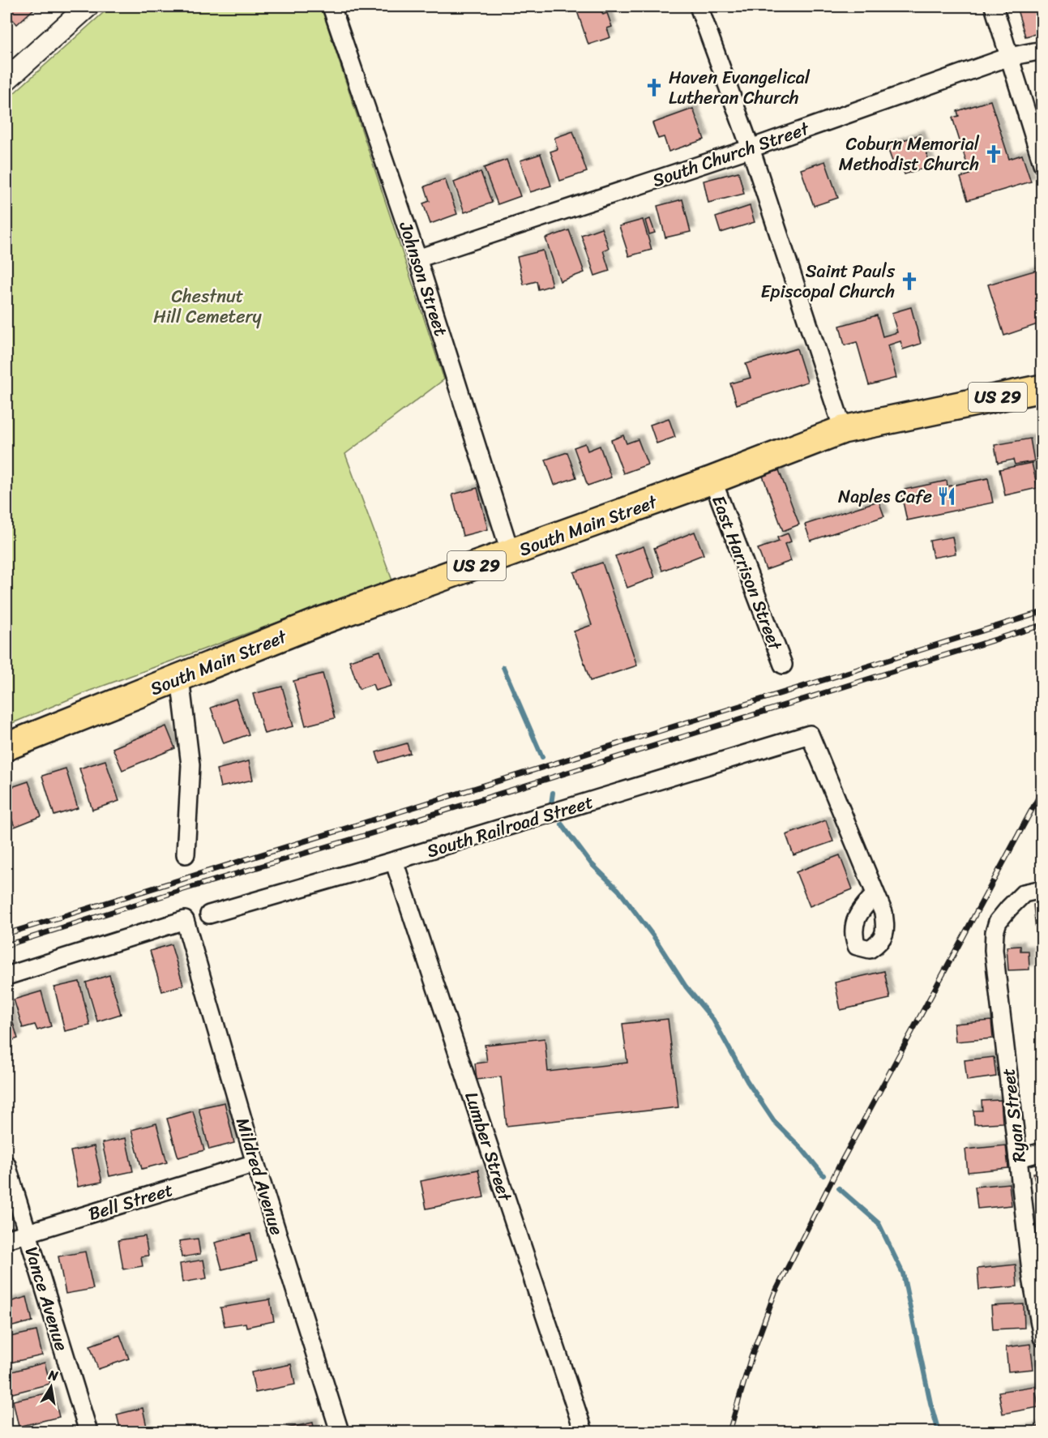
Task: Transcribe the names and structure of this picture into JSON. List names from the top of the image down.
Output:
{
  "streets": {
    "main road": ["US 29", "South Main Street"],
    "street": [
      "South Church Street",
      "Johnson Street",
      "East Harrison Street",
      "South Railroad Street",
      "Ryan Street",
      "Lumber Street",
      "Mildred Avenue",
      "Bell Street",
      "Vance Avenue"
    ]
  },
  "crossings": [
    ["South Church Street", "Johnson Street"],
    ["Johnson Street", "South Main Street"],
    ["South Main Street", "East Harrison Street"],
    ["South Railroad Street", "Lumber Street"],
    ["Mildred Avenue", "Bell Street"],
    ["Bell Street", "Vance Avenue"]
  ],
  "parks": ["Chestnut Hill Cemetery"],
  "places": {
    "church": ["Haven Evangelical Lutheran Church", "Coburn Memorial Methodist Church", "Saint Pauls Episcopal Church"],
    "restaurant": ["Naples Cafe"]
  },
  "north": "top"
}
